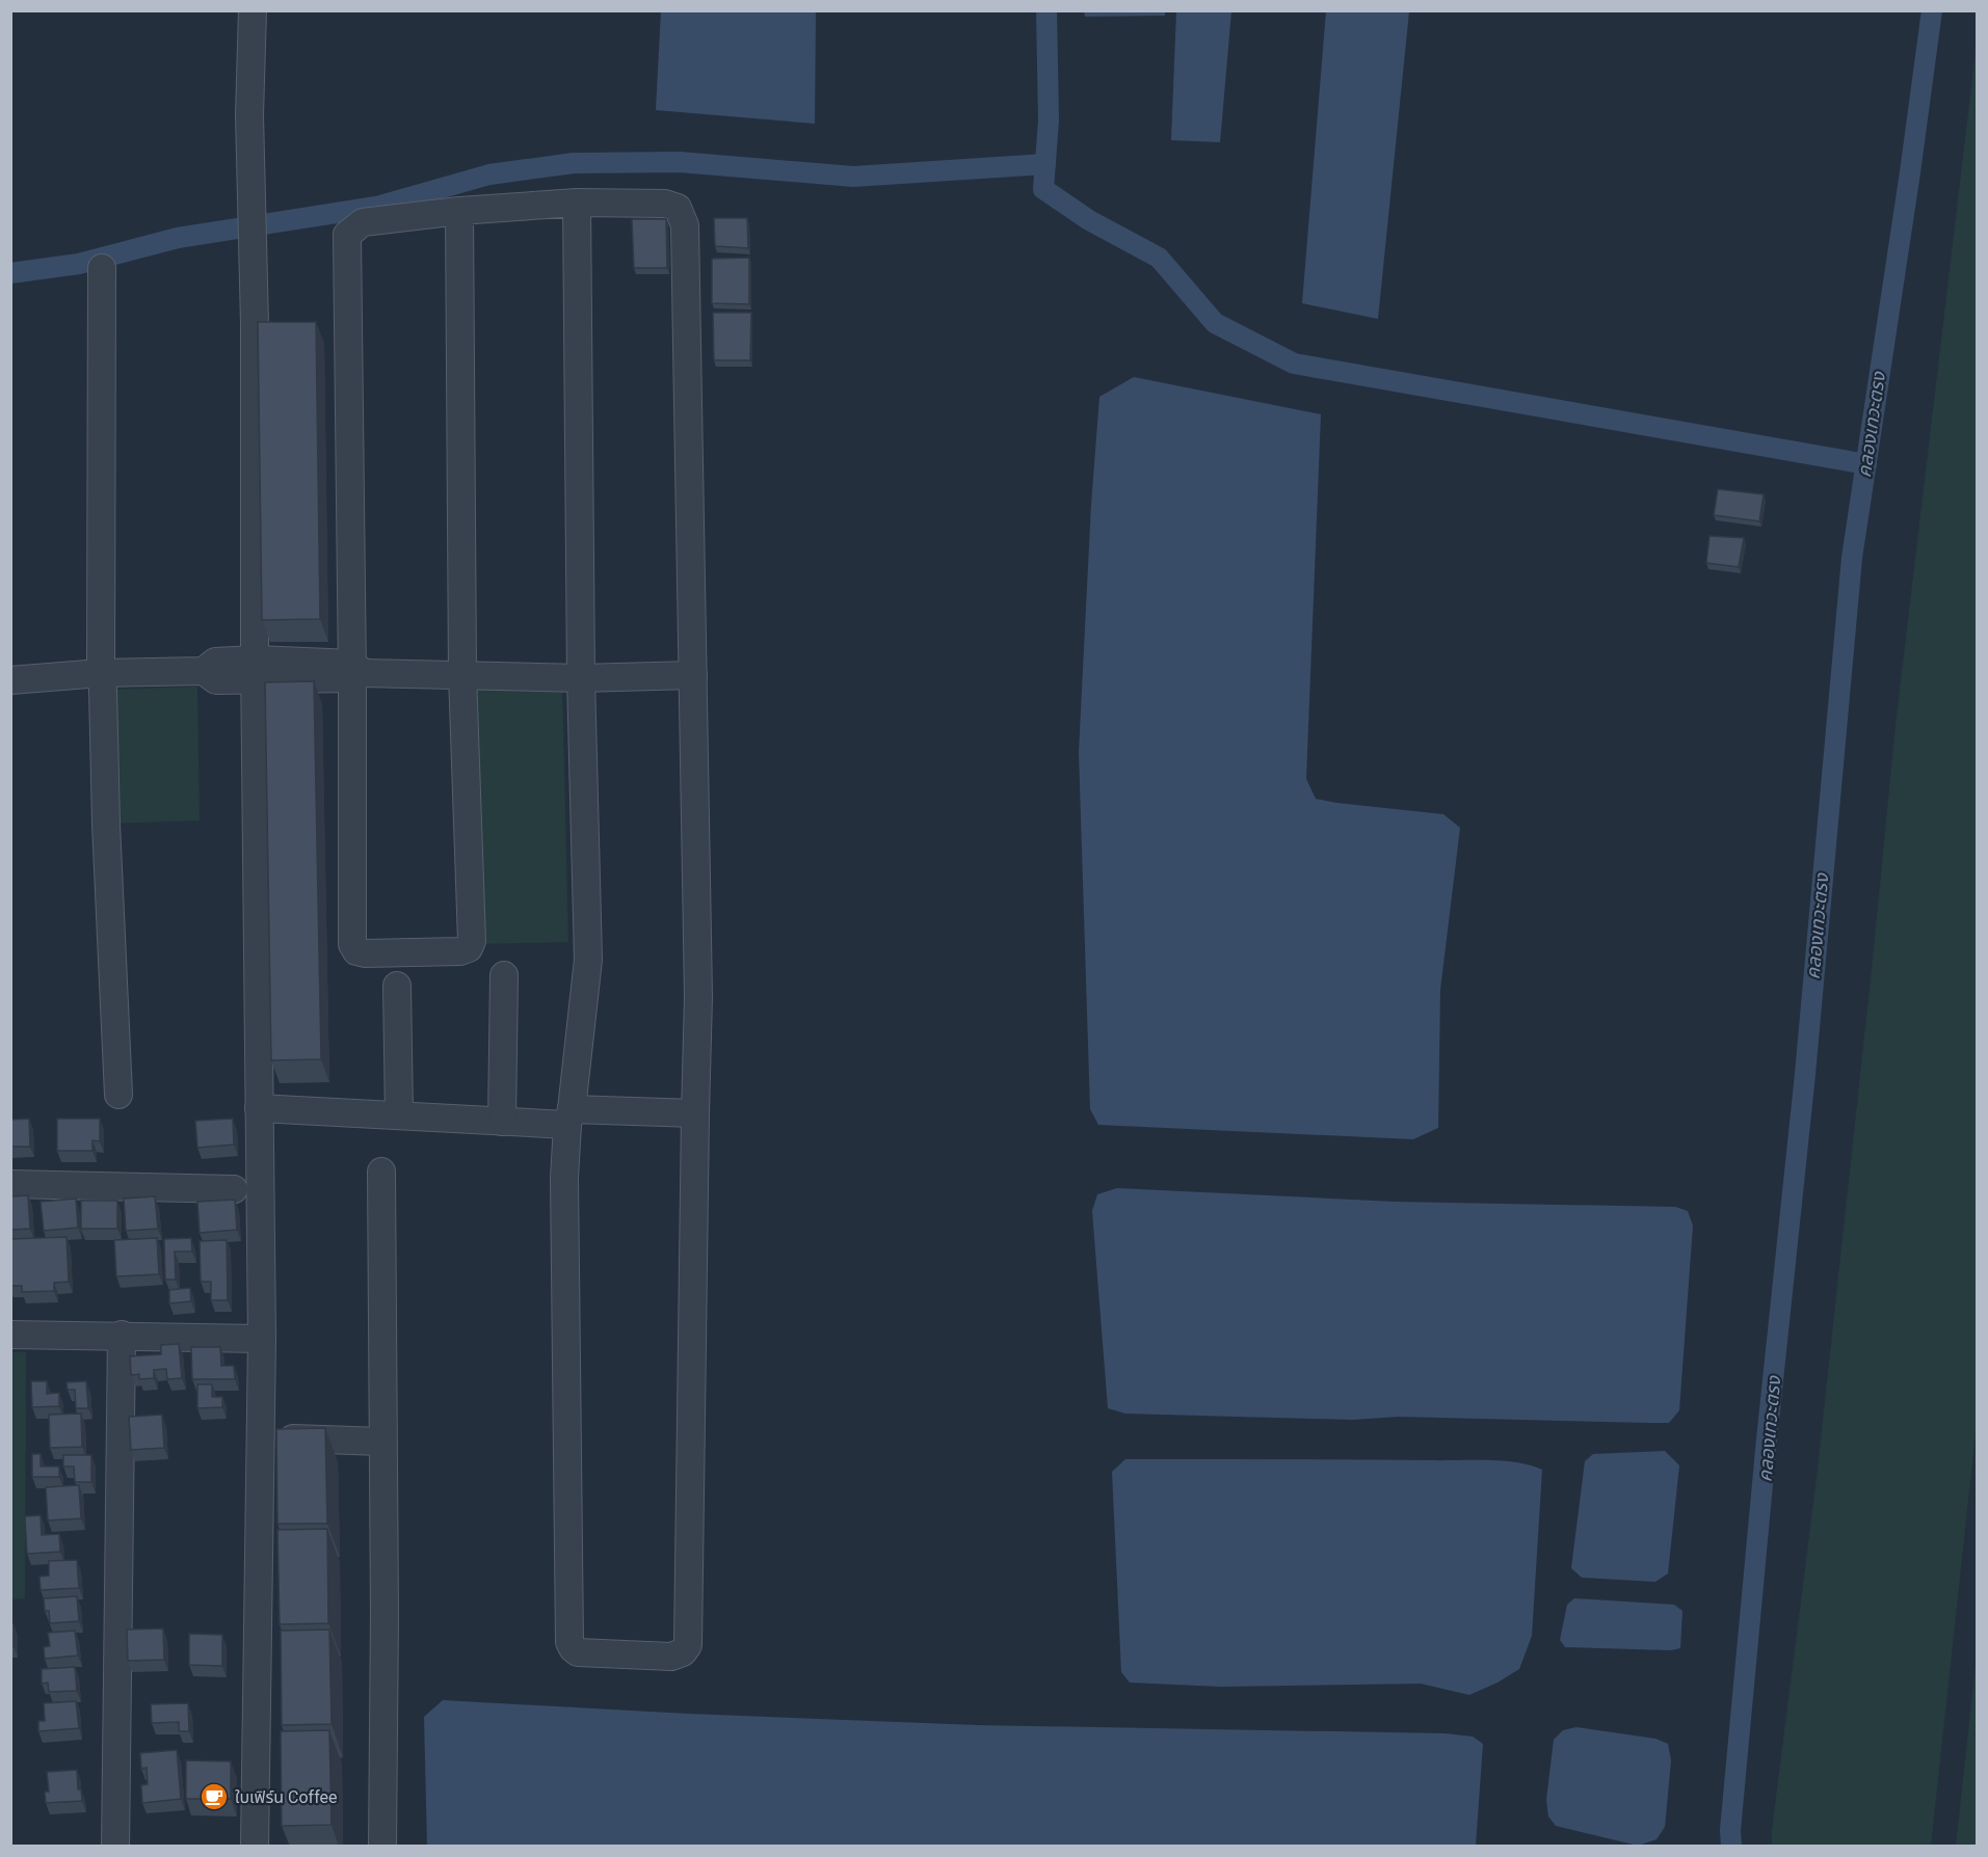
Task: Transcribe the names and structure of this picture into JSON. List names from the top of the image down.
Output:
{
  "water": ["คลองเทวะตรง"],
  "places": {
    "cafe": ["ใบเฟิร์น Coffee"]
  }
}
